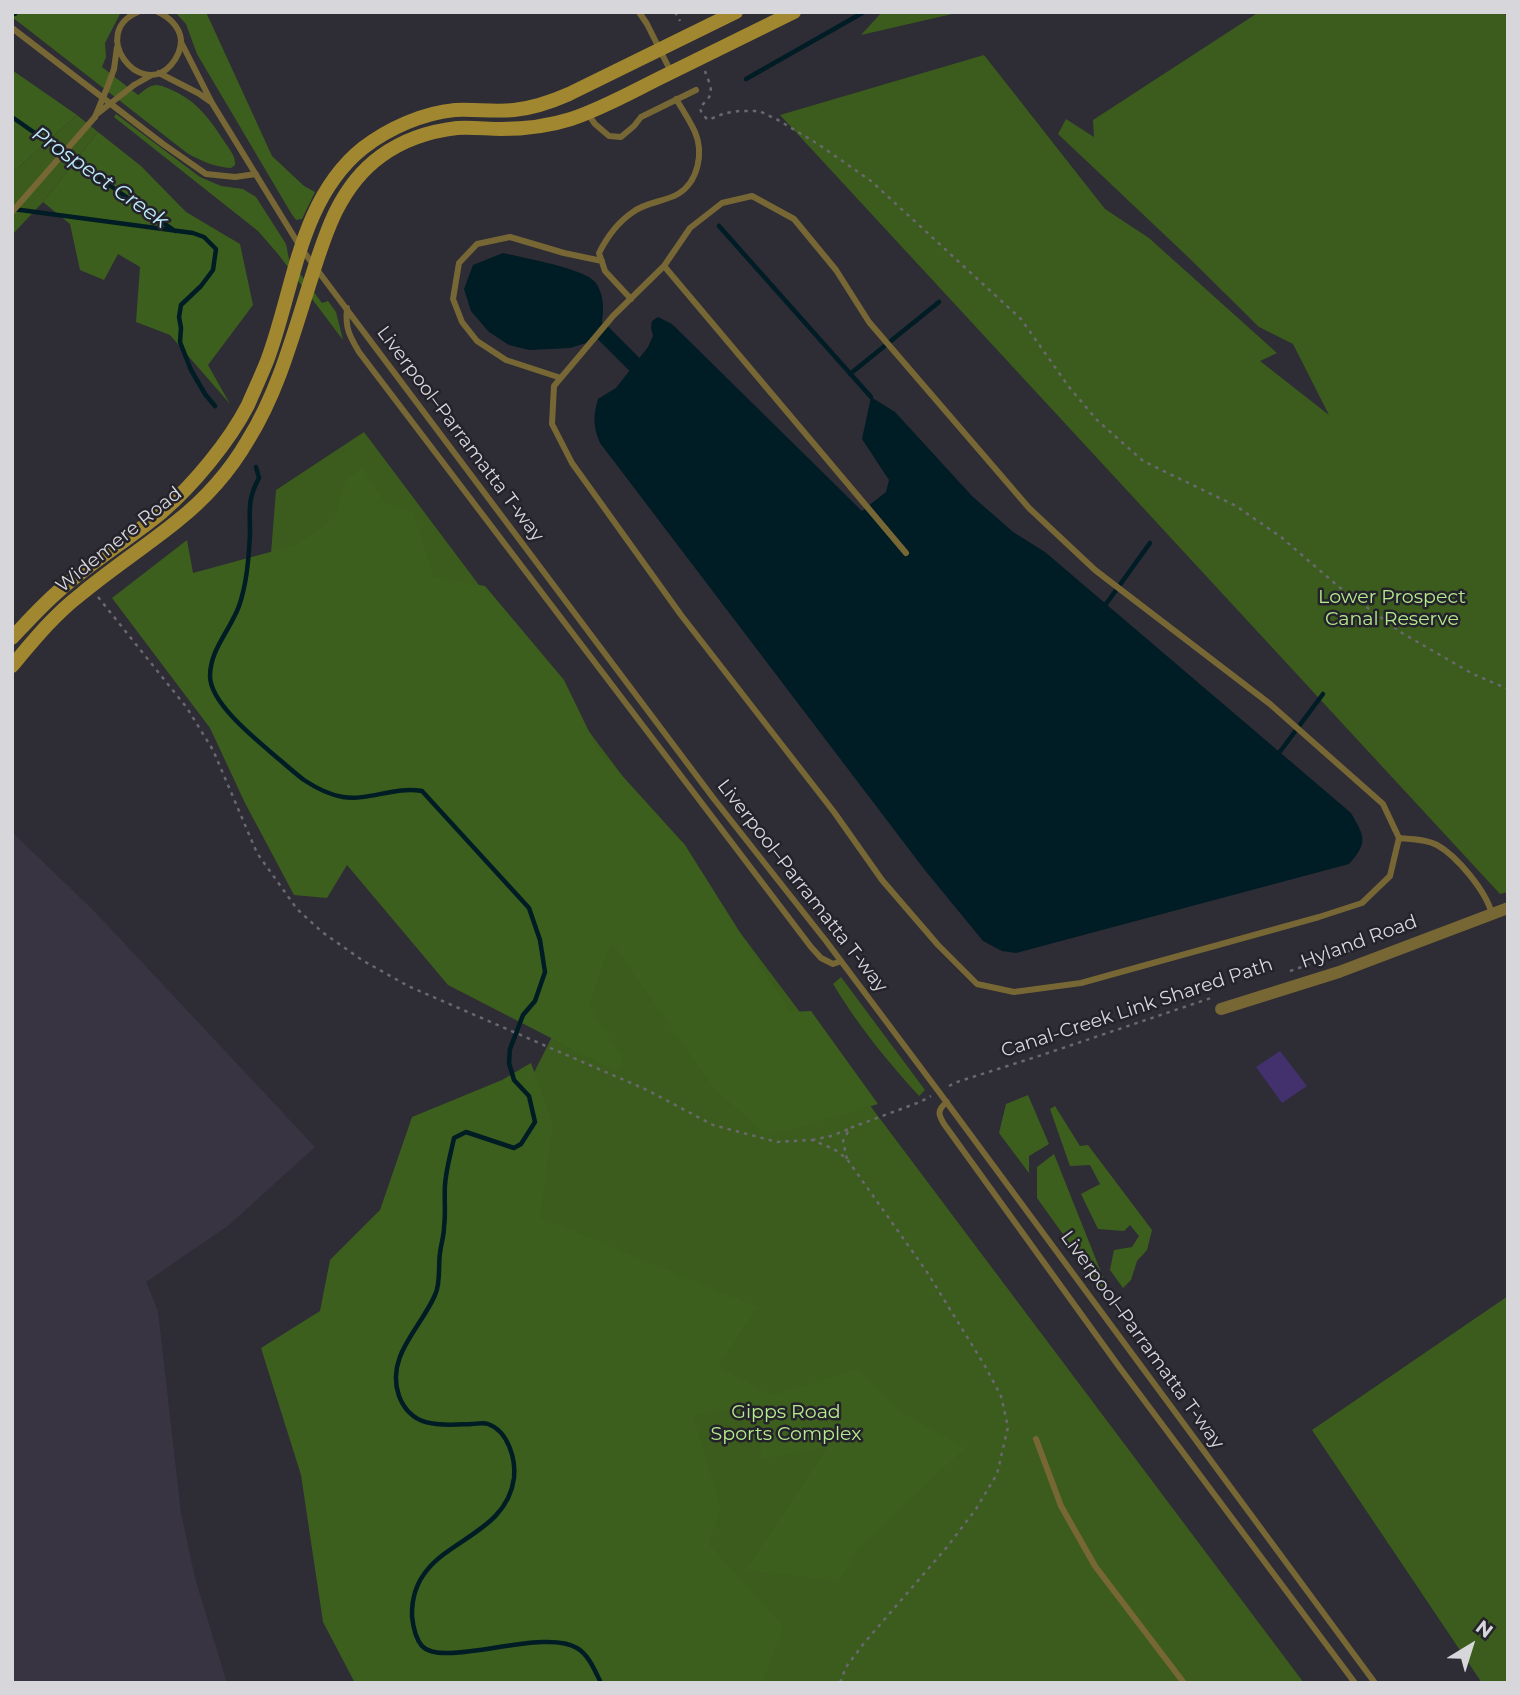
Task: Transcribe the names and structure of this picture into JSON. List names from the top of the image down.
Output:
{
  "streets": {
    "main road": ["Widemere Road"],
    "street": ["Hyland Road"],
    "lane": ["Liverpool–Parramatta T-way"],
    "path": ["Canal-Creek Link Shared Path"]
  },
  "crossings": [
    ["Liverpool–Parramatta T-way", "Widemere Road"]
  ],
  "water": ["Prospect Creek"],
  "parks": ["Lower Prospect Canal Reserve", "Gipps Road Sports Complex"],
  "north": "top right"
}
